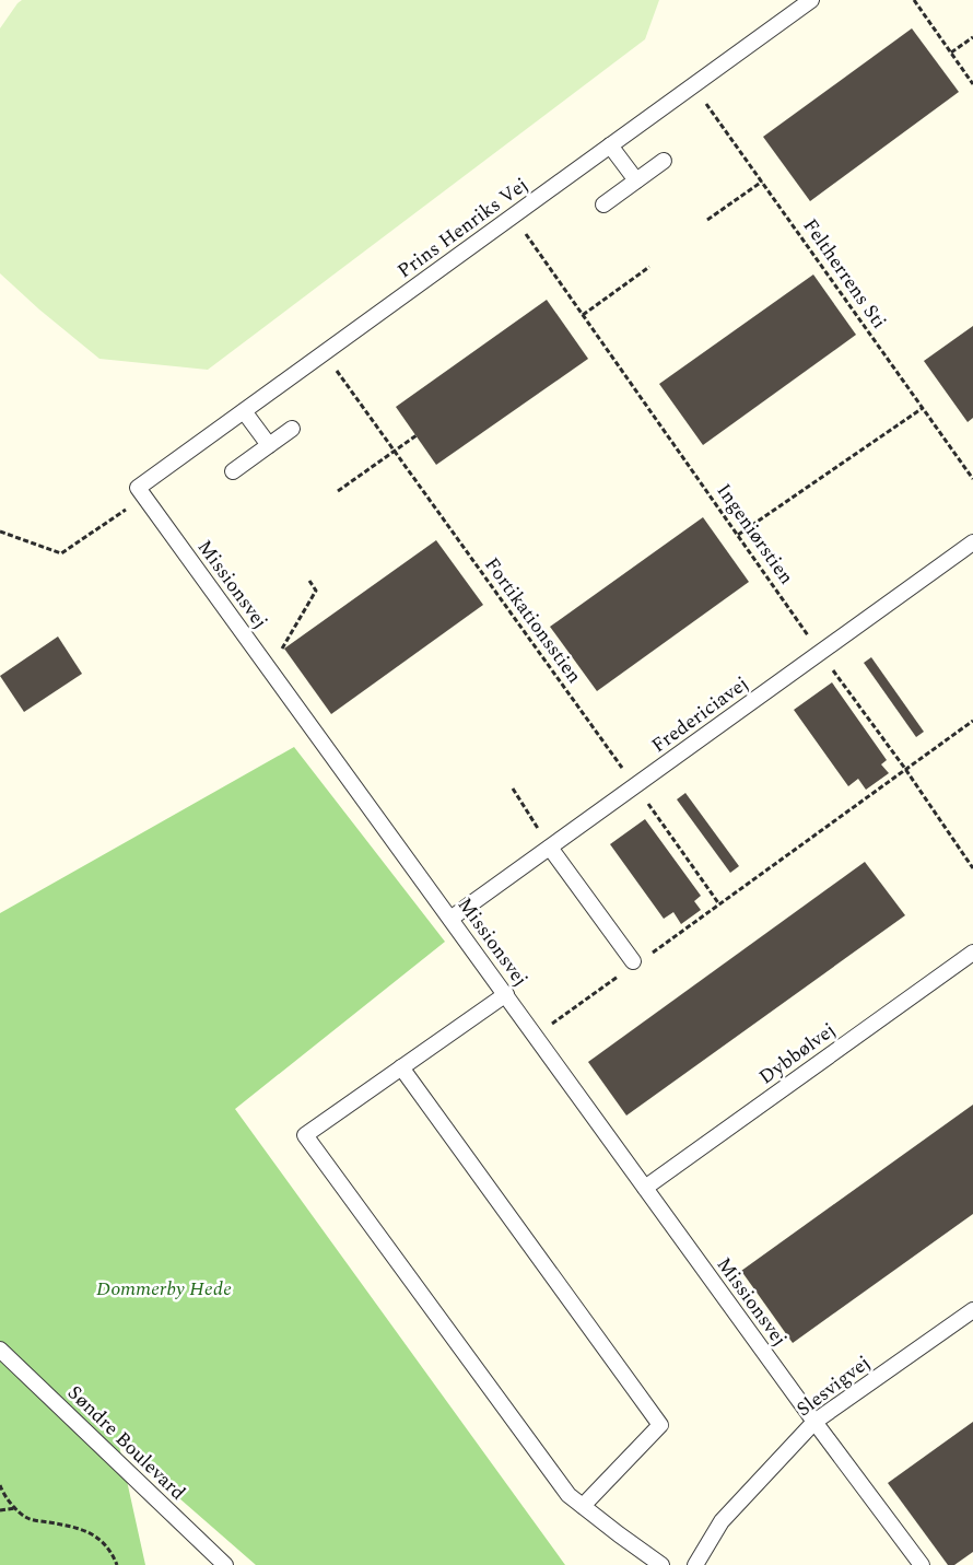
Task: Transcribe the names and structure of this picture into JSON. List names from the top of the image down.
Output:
{
  "streets": {
    "lane": [
      "Prins Henriks Vej",
      "Missionsvej",
      "Fredericiavej",
      "Dybbølvej",
      "Slesvigvej",
      "Søndre Boulevard"
    ],
    "path": ["Feltherrens Sti", "Ingeniørstien", "Fortikationsstien"]
  },
  "crossings": [
    ["Prins Henriks Vej", "Feltherrens Sti"],
    ["Prins Henriks Vej", "Ingeniørstien"],
    ["Prins Henriks Vej", "Missionsvej"],
    ["Prins Henriks Vej", "Fortikationsstien"],
    ["Ingeniørstien", "Fredericiavej"],
    ["Missionsvej", "Fredericiavej"],
    ["Missionsvej", "Dybbølvej"],
    ["Missionsvej", "Slesvigvej"],
    ["Fortikationsstien", "Fredericiavej"]
  ],
  "parks": ["Dommerby Hede"]
}
